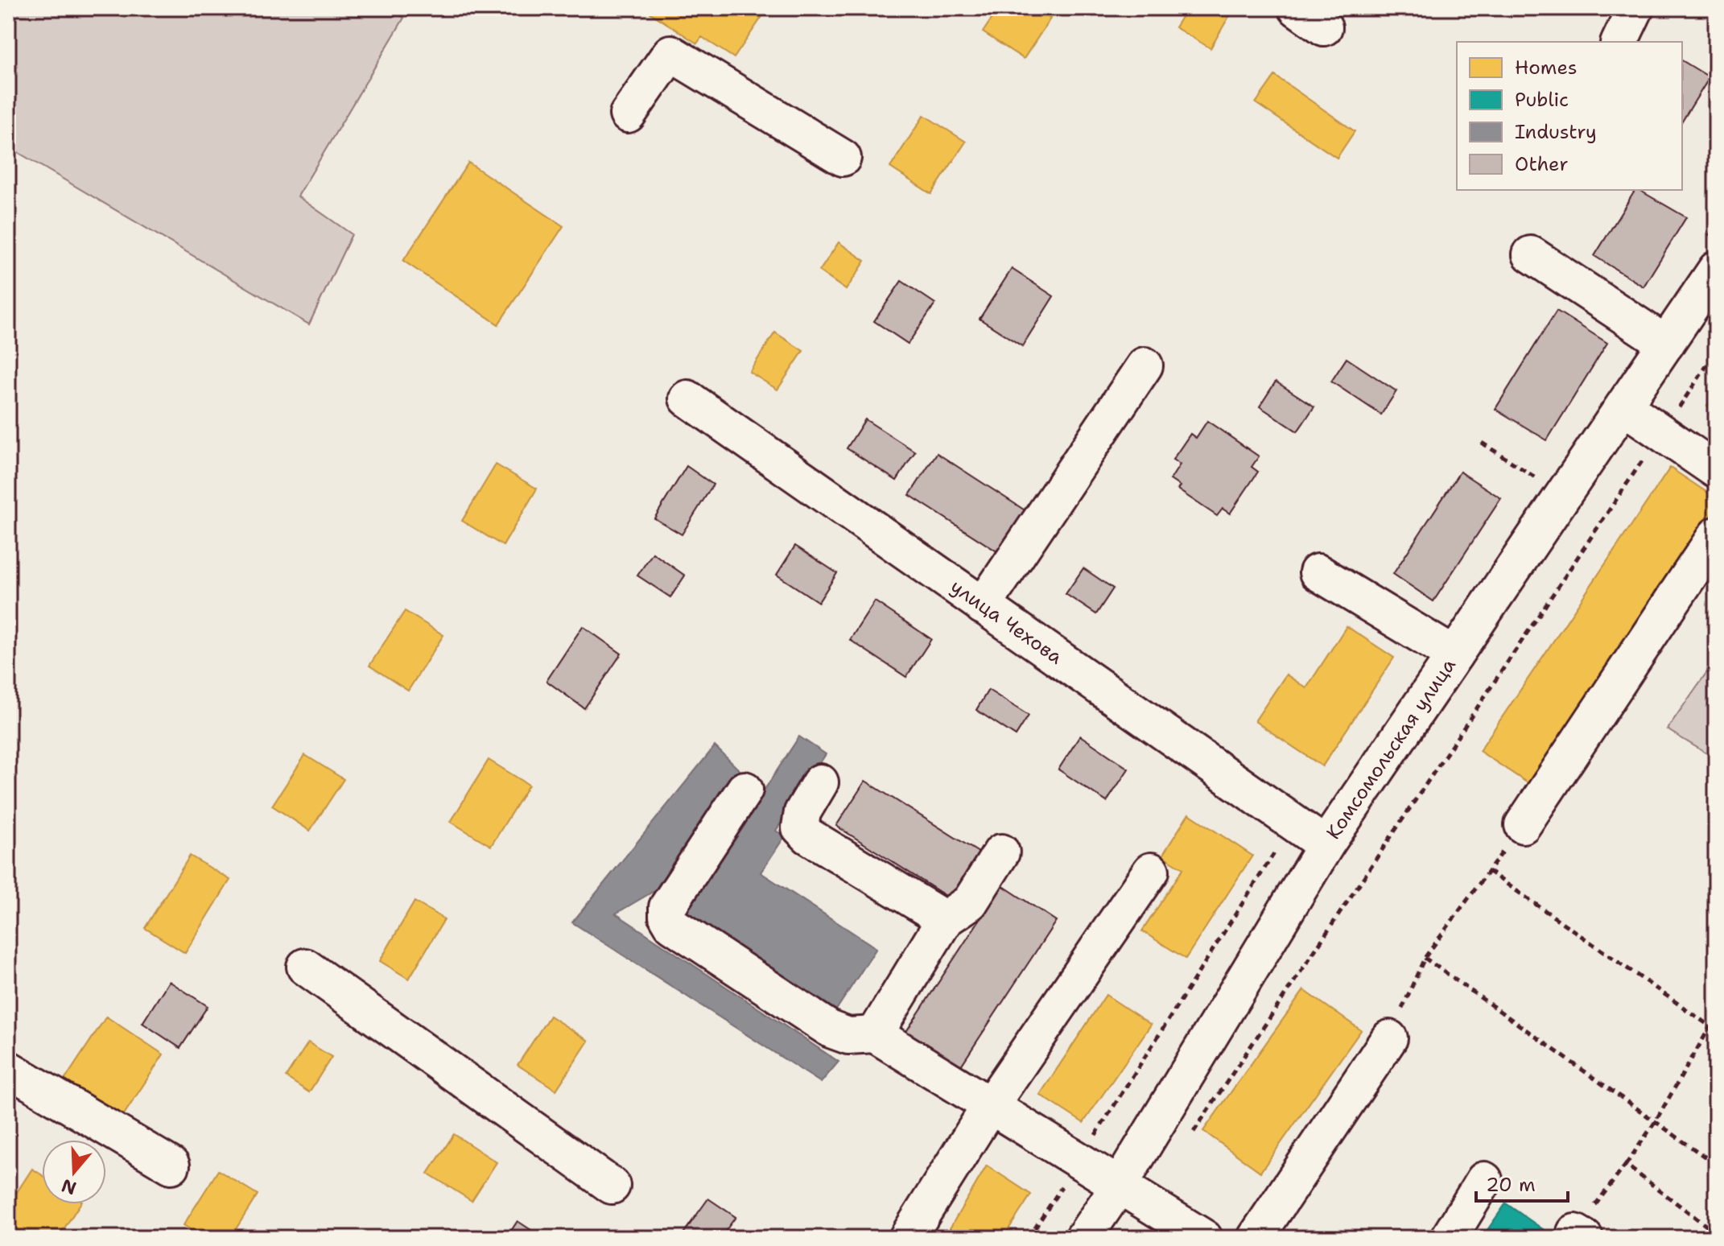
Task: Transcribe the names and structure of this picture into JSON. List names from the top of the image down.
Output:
{
  "streets": {
    "street": ["улица Чехова", "Комсомольская улица"]
  },
  "crossings": [
    ["улица Чехова", "Комсомольская улица"]
  ],
  "legend": [
    "Homes",
    "Public",
    "Industry",
    "Other"
  ],
  "scale_bar": "20 m",
  "north": "bottom"
}
